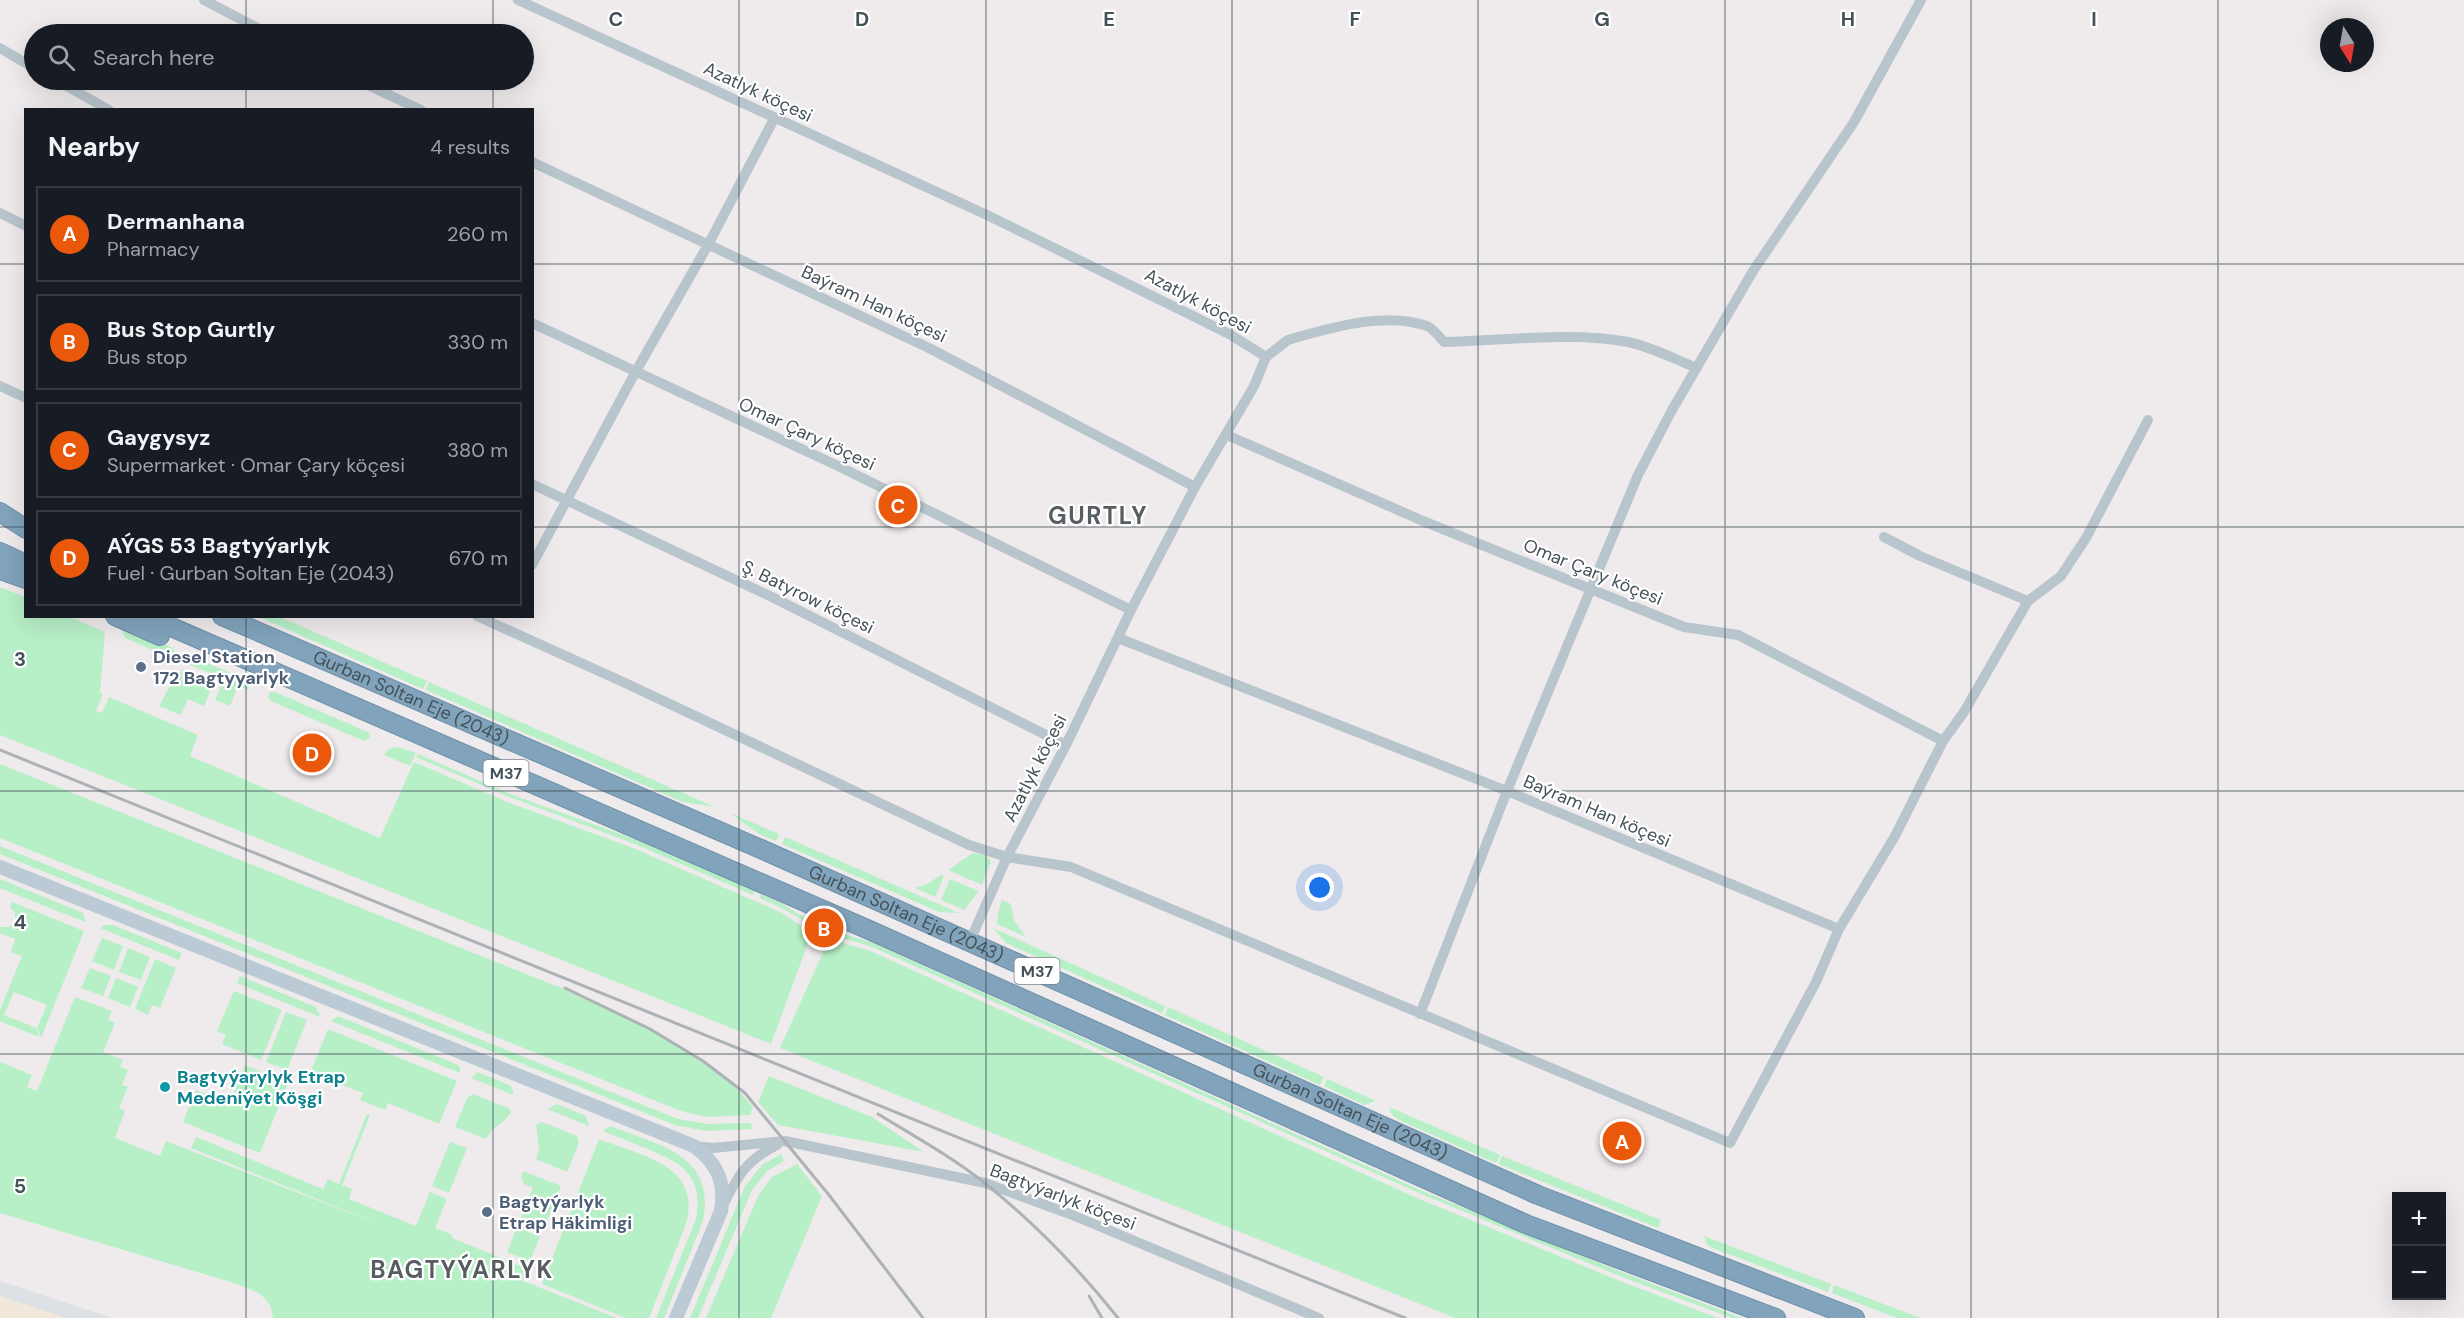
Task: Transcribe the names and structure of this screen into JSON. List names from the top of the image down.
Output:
{
  "streets": {
    "highway": ["Gurban Soltan Eje (2043)", "M37"],
    "street": [
      "Azatlyk köçesi",
      "Baýram Han köçesi",
      "Omar Çary köçesi",
      "Ş. Batyrow köçesi",
      "Bagtyýarlyk köçesi"
    ]
  },
  "crossings": [
    ["Azatlyk köçesi", "Baýram Han köçesi"],
    ["Azatlyk köçesi", "Omar Çary köçesi"],
    ["Azatlyk köçesi", "Ş. Batyrow köçesi"],
    ["Azatlyk köçesi", "Gurban Soltan Eje (2043)"]
  ],
  "districts": ["GURTLY", "BAGTYÝARLYK"],
  "places": ["Diesel Station 172 Bagtyyarlyk", "Bagtyýarylyk Etrap Medeniýet Köşgi", "Bagtyýarlyk Etrap Häkimligi"],
  "north": "bottom",
  "page": {
    "search": "Search here",
    "heading": ["Nearby", "4 results"],
    "list": [
      {
        "mark": "A",
        "name": "Dermanhana",
        "note": "Pharmacy",
        "value": "260 m"
      },
      {
        "mark": "B",
        "name": "Bus Stop Gurtly",
        "note": "Bus stop",
        "value": "330 m"
      },
      {
        "mark": "C",
        "name": "Gaygysyz",
        "note": "Supermarket · Omar Çary köçesi",
        "value": "380 m"
      },
      {
        "mark": "D",
        "name": "AÝGS 53 Bagtyýarlyk",
        "note": "Fuel · Gurban Soltan Eje (2043)",
        "value": "670 m"
      }
    ],
    "pins": [
      "C",
      "D",
      "B",
      "A"
    ],
    "map_buttons": ["+", "−"]
  },
  "grid": {
    "columns": [
      "C",
      "D",
      "E",
      "F",
      "G",
      "H",
      "I"
    ],
    "rows": ["3", "4", "5"]
  }
}
